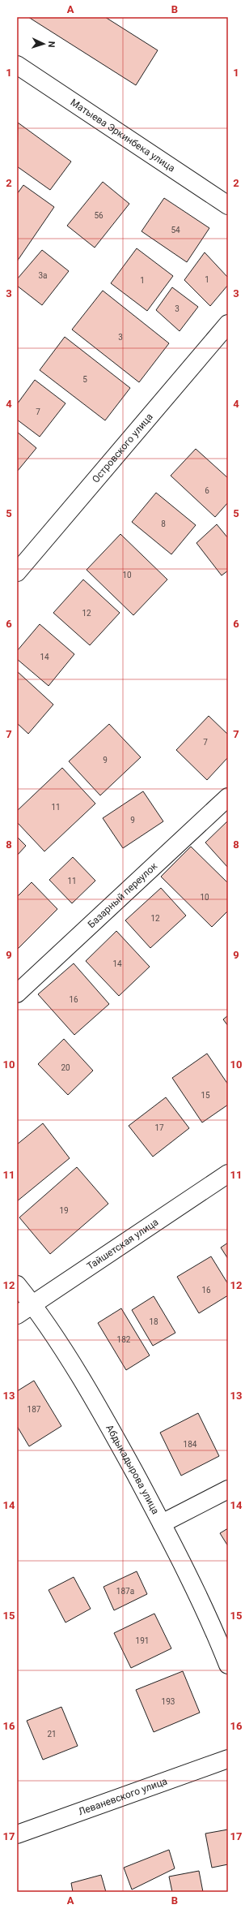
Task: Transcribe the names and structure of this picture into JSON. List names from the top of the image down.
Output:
{
  "streets": {
    "street": [
      "Матыева Эркинбека улица",
      "Островского улица",
      "Базарный переулок",
      "Тайшетская улица",
      "Абдыкадырова улица",
      "Леваневского улица"
    ]
  },
  "crossings": [
    ["Тайшетская улица", "Абдыкадырова улица"]
  ],
  "house_numbers": [
    "56",
    "54",
    "3a",
    "1",
    "1",
    "3",
    "3",
    "5",
    "7",
    "6",
    "8",
    "10",
    "12",
    "14",
    "7",
    "9",
    "11",
    "9",
    "11",
    "10",
    "12",
    "14",
    "16",
    "20",
    "15",
    "17",
    "19",
    "16",
    "18",
    "182",
    "187",
    "184",
    "187а",
    "191",
    "193",
    "21"
  ],
  "north": "right",
  "grid": {
    "columns": ["A", "B"],
    "rows": [
      "1",
      "2",
      "3",
      "4",
      "5",
      "6",
      "7",
      "8",
      "9",
      "10",
      "11",
      "12",
      "13",
      "14",
      "15",
      "16",
      "17"
    ]
  }
}
